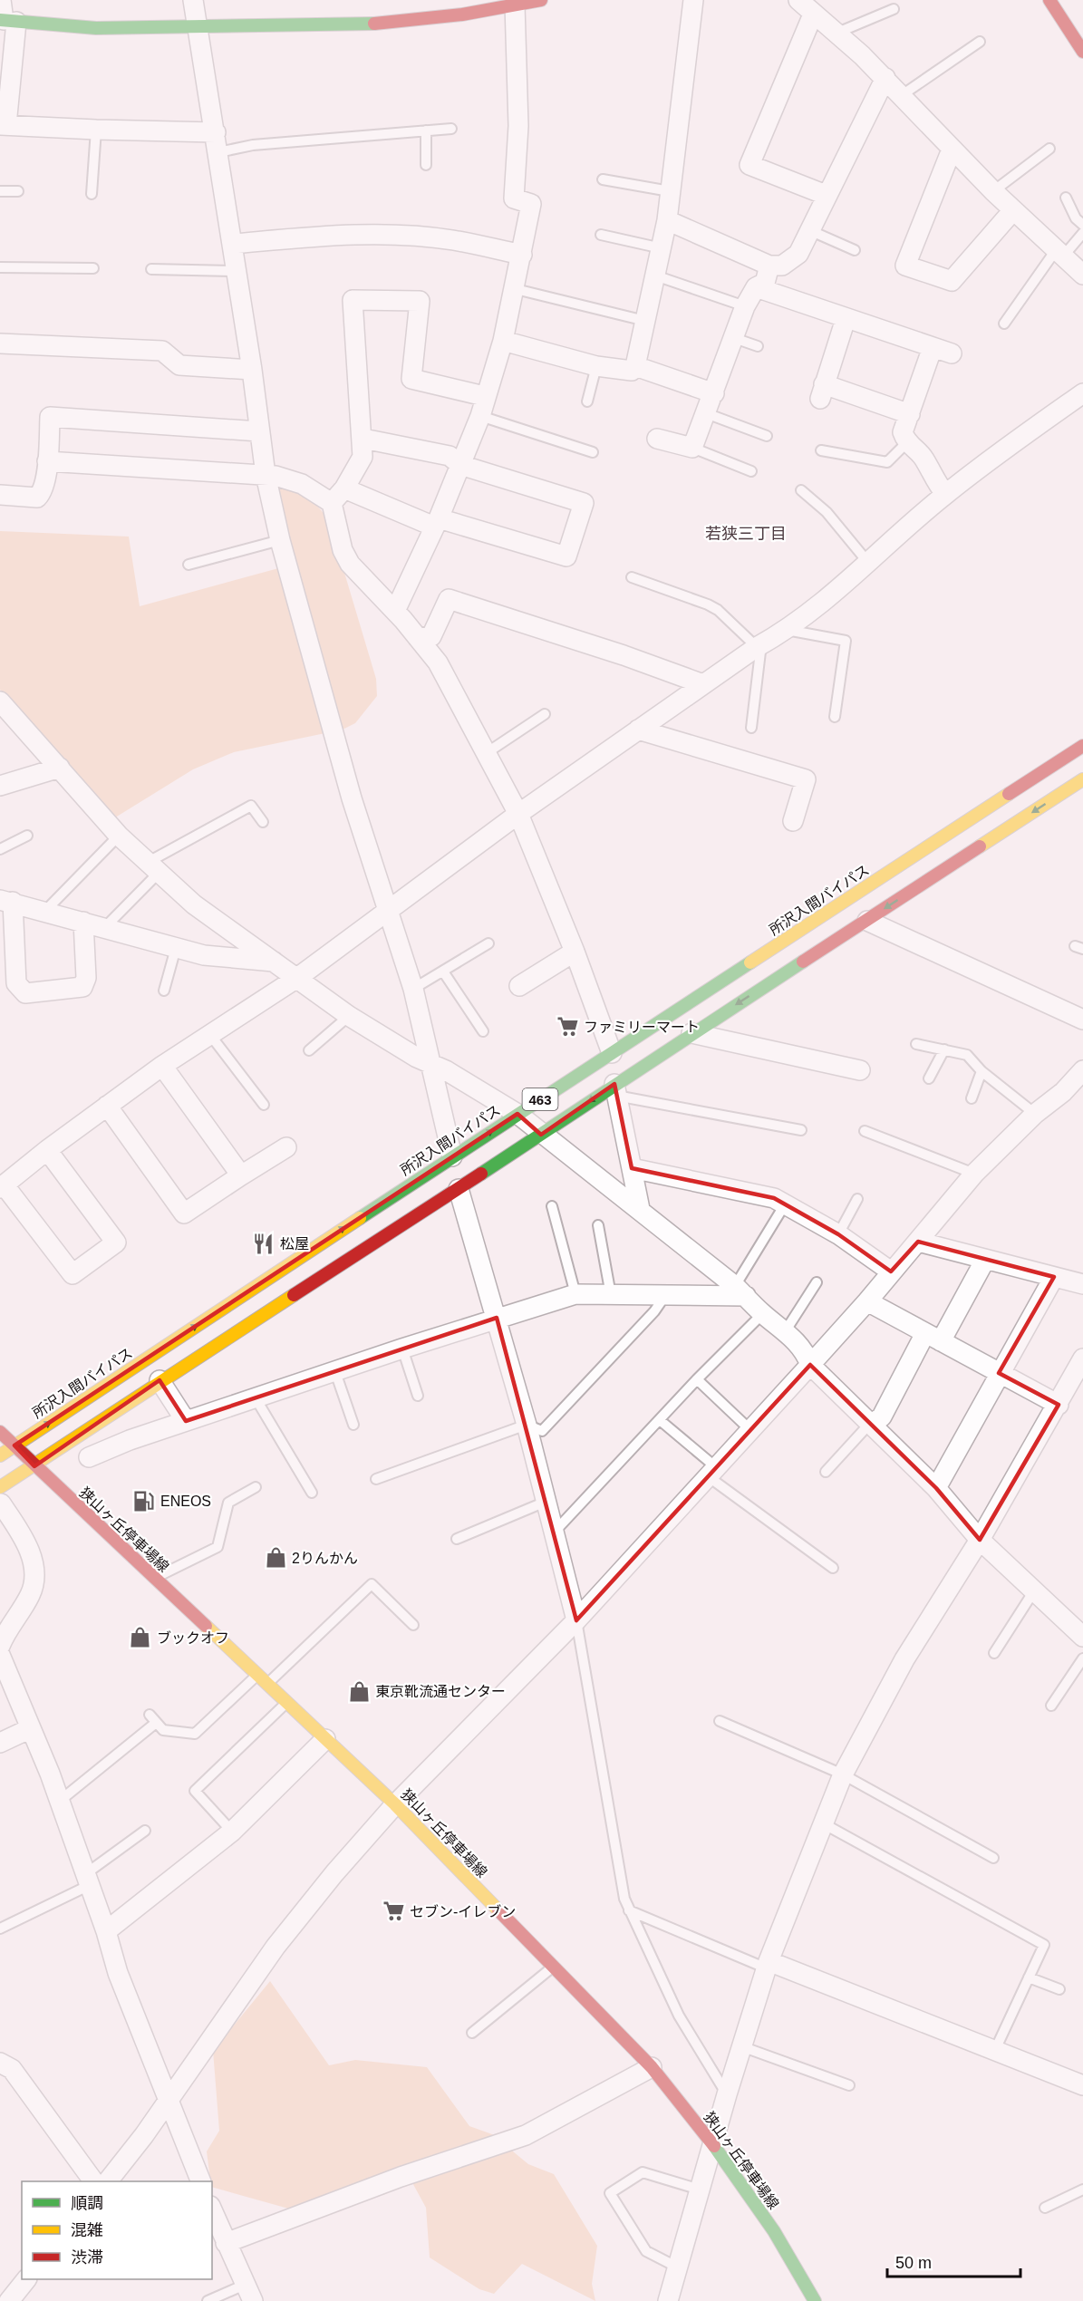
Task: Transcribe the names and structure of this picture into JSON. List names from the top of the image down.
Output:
{
  "streets": {
    "main road": ["所沢入間バイパス", "463", "狭山ヶ丘停車場線"]
  },
  "crossings": [
    ["所沢入間バイパス", "狭山ヶ丘停車場線"],
    ["463", "狭山ヶ丘停車場線"]
  ],
  "districts": ["若狭三丁目"],
  "places": {
    "supermarket": ["ファミリーマート", "セブン-イレブン"],
    "restaurant": ["松屋"],
    "fuel station": ["ENEOS"],
    "shop": ["2りんかん", "ブックオフ", "東京靴流通センター"]
  },
  "legend": ["順調", "混雑", "渋滞"],
  "scale_bar": "50 m"
}
